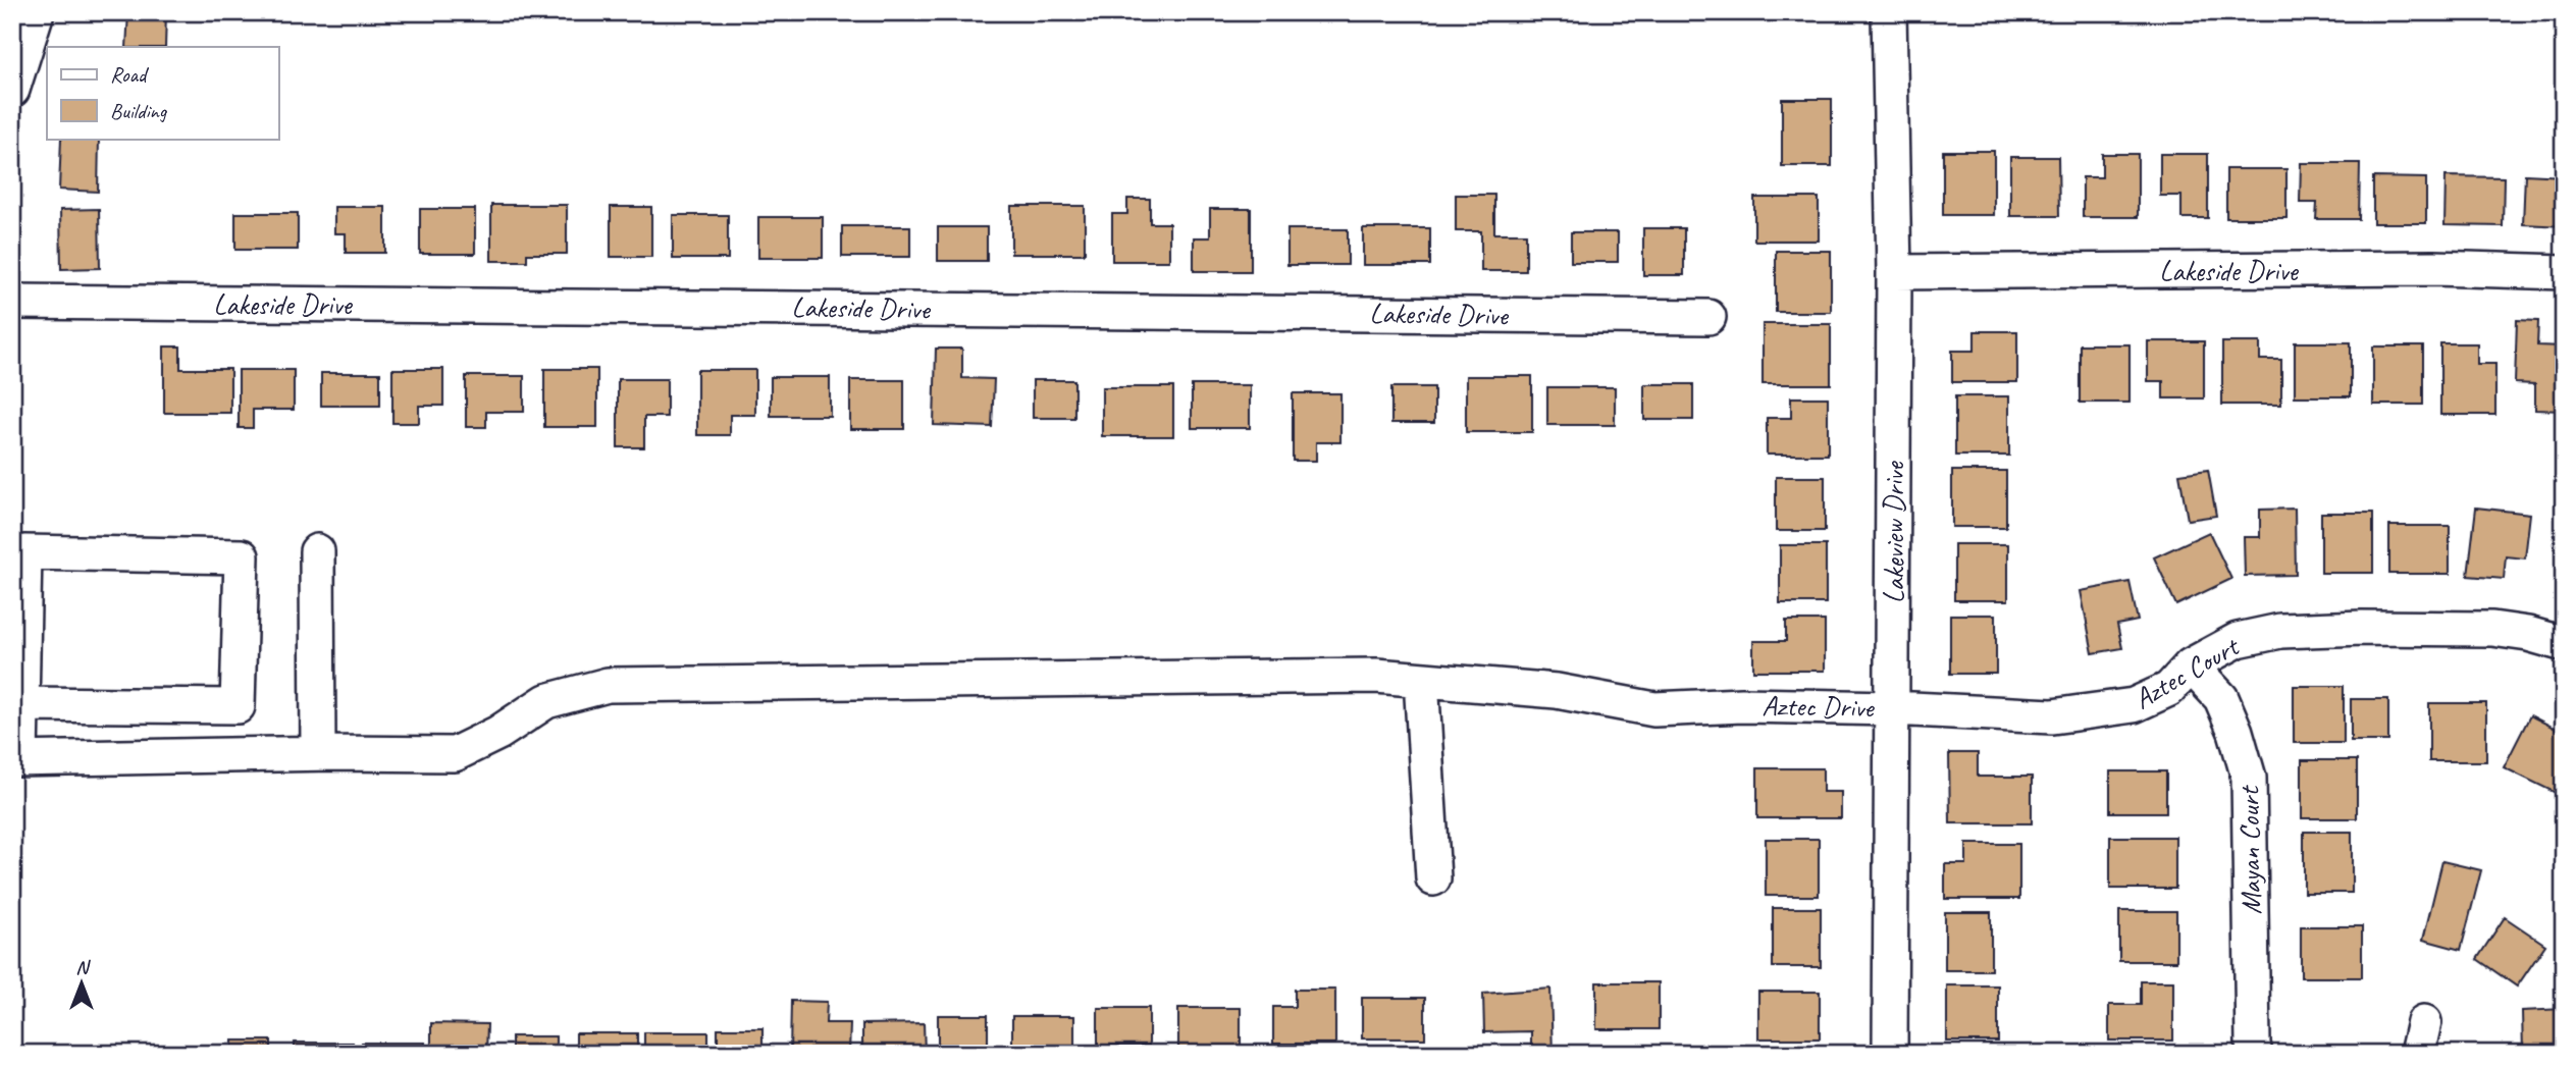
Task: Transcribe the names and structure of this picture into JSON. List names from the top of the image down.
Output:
{
  "streets": {
    "street": [
      "Lakeside Drive",
      "Lakeview Drive",
      "Aztec Court",
      "Aztec Drive",
      "Mayan Court"
    ]
  },
  "crossings": [
    ["Lakeside Drive", "Lakeview Drive"],
    ["Lakeview Drive", "Aztec Court"],
    ["Lakeview Drive", "Aztec Drive"],
    ["Aztec Court", "Aztec Drive"],
    ["Aztec Court", "Mayan Court"]
  ],
  "legend": ["Road", "Building"],
  "north": "top"
}
